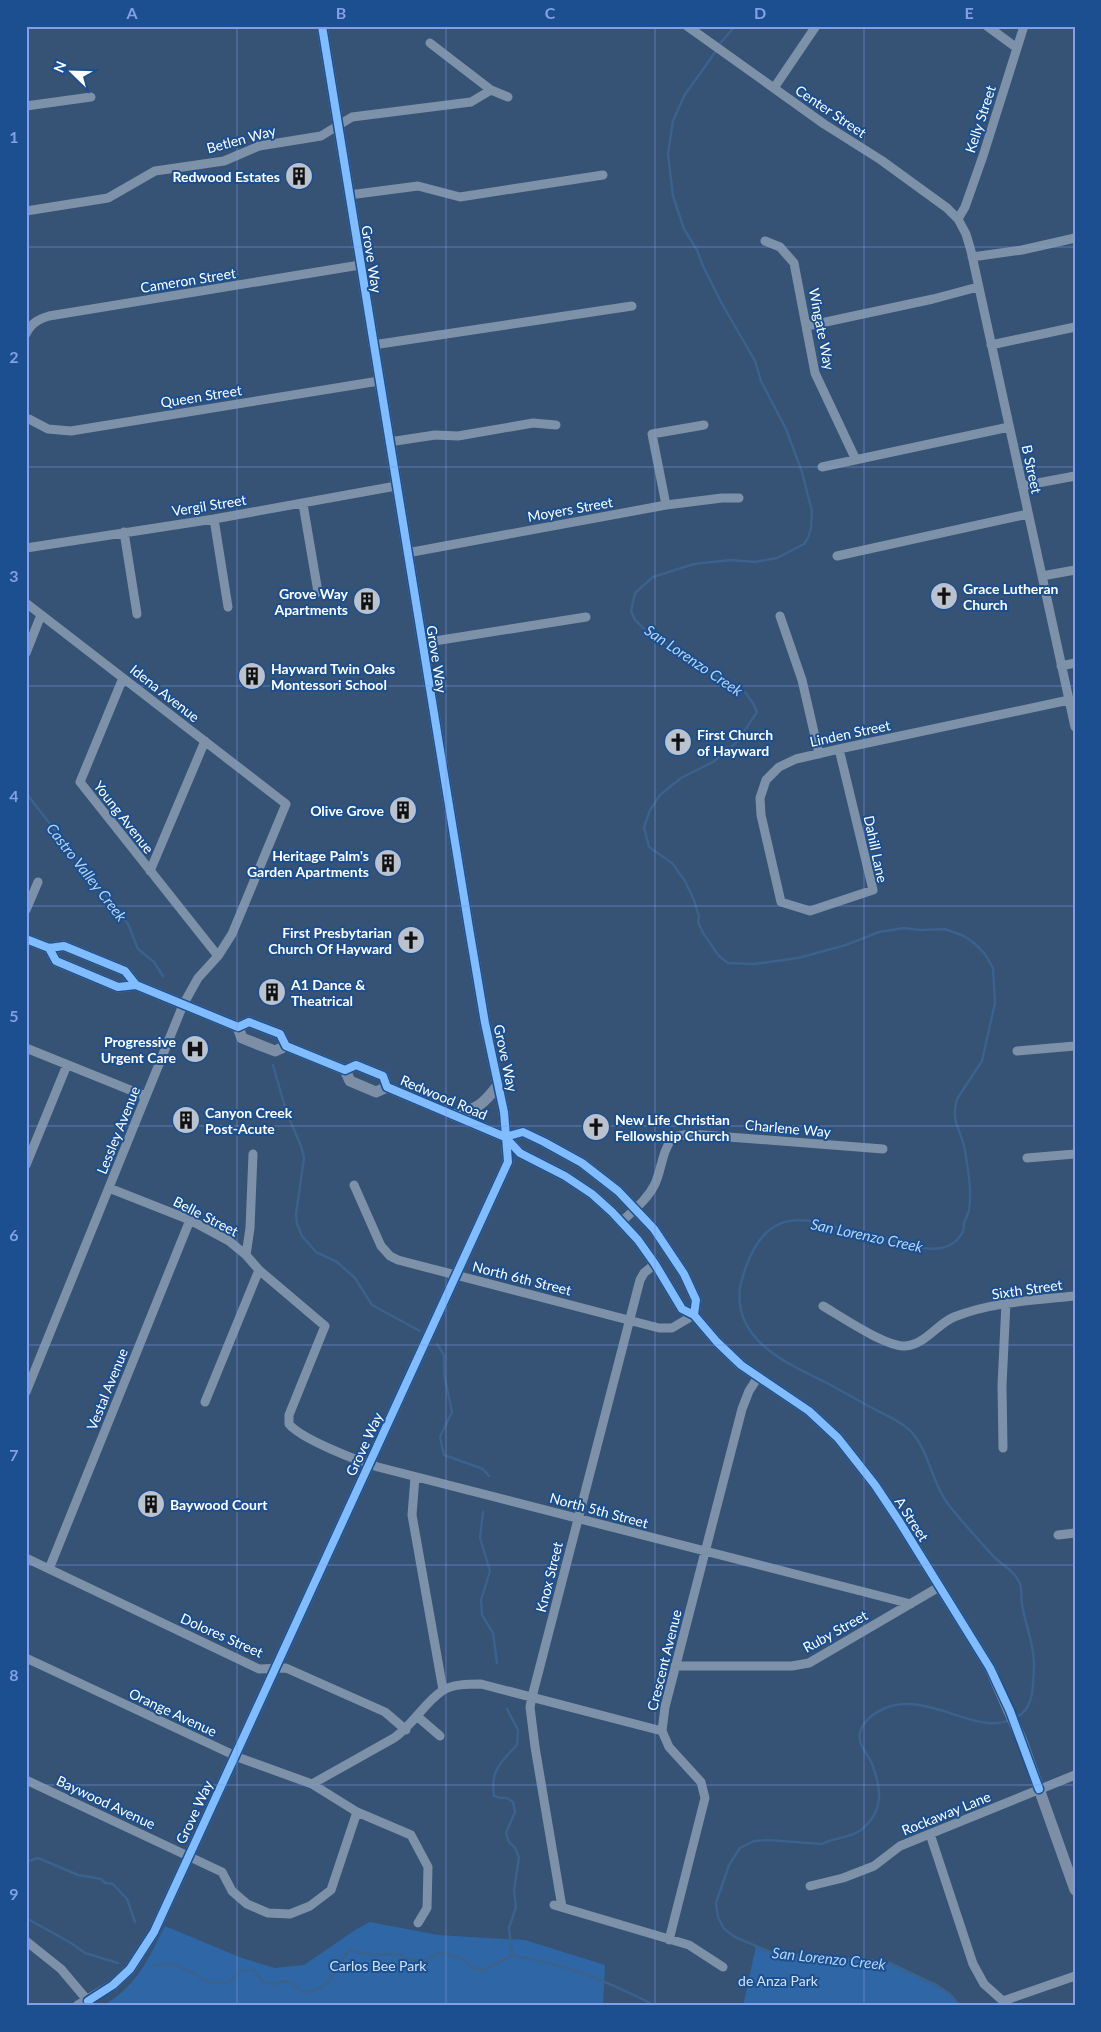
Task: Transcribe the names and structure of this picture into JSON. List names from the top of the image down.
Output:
{
  "streets": {
    "main road": ["Grove Way", "Redwood Road", "A Street"],
    "street": [
      "Center Street",
      "Kelly Street",
      "Betlen Way",
      "Cameron Street",
      "Wingate Way",
      "Queen Street",
      "B Street",
      "Vergil Street",
      "Moyers Street",
      "Idena Avenue",
      "Linden Street",
      "Young Avenue",
      "Dahill Lane",
      "Charlene Way",
      "Lessley Avenue",
      "Belle Street",
      "North 6th Street",
      "Sixth Street",
      "Vestal Avenue",
      "North 5th Street",
      "Knox Street",
      "Ruby Street",
      "Dolores Street",
      "Crescent Avenue",
      "Orange Avenue",
      "Baywood Avenue",
      "Rockaway Lane"
    ]
  },
  "crossings": [
    ["Center Street", "Kelly Street"],
    ["Center Street", "B Street"],
    ["Kelly Street", "B Street"],
    ["Betlen Way", "Grove Way"],
    ["Grove Way", "Cameron Street"],
    ["Grove Way", "Queen Street"],
    ["Grove Way", "Vergil Street"],
    ["Grove Way", "Moyers Street"],
    ["Grove Way", "Redwood Road"],
    ["Grove Way", "North 6th Street"],
    ["Grove Way", "North 5th Street"],
    ["Grove Way", "Dolores Street"],
    ["Grove Way", "Orange Avenue"],
    ["Grove Way", "Baywood Avenue"],
    ["B Street", "Linden Street"],
    ["Idena Avenue", "Young Avenue"],
    ["Idena Avenue", "Lessley Avenue"],
    ["Linden Street", "Dahill Lane"],
    ["Young Avenue", "Lessley Avenue"],
    ["Redwood Road", "Charlene Way"],
    ["Redwood Road", "Lessley Avenue"],
    ["Redwood Road", "A Street"],
    ["Charlene Way", "A Street"],
    ["Lessley Avenue", "Belle Street"],
    ["Belle Street", "Vestal Avenue"],
    ["Belle Street", "North 5th Street"],
    ["North 6th Street", "A Street"],
    ["North 6th Street", "Knox Street"],
    ["Vestal Avenue", "Dolores Street"],
    ["North 5th Street", "Knox Street"],
    ["North 5th Street", "Ruby Street"],
    ["North 5th Street", "Crescent Avenue"],
    ["A Street", "Knox Street"],
    ["A Street", "Ruby Street"],
    ["A Street", "Crescent Avenue"],
    ["A Street", "Rockaway Lane"],
    ["Knox Street", "Crescent Avenue"],
    ["Ruby Street", "Crescent Avenue"],
    ["Orange Avenue", "Baywood Avenue"]
  ],
  "water": ["San Lorenzo Creek", "Castro Valley Creek"],
  "parks": ["Carlos Bee Park", "de Anza Park"],
  "places": {
    "building": [
      "Redwood Estates",
      "Grove Way Apartments",
      "Hayward Twin Oaks Montessori School",
      "Olive Grove",
      "Heritage Palm's Garden Apartments",
      "A1 Dance & Theatrical",
      "Canyon Creek Post-Acute",
      "Baywood Court"
    ],
    "church": [
      "Grace Lutheran Church",
      "First Church of Hayward",
      "First Presbytarian Church Of Hayward",
      "New Life Christian Fellowship Church"
    ],
    "hospital": ["Progressive Urgent Care"]
  },
  "north": "top left",
  "grid": {
    "columns": [
      "A",
      "B",
      "C",
      "D",
      "E"
    ],
    "rows": [
      "1",
      "2",
      "3",
      "4",
      "5",
      "6",
      "7",
      "8",
      "9"
    ]
  }
}
